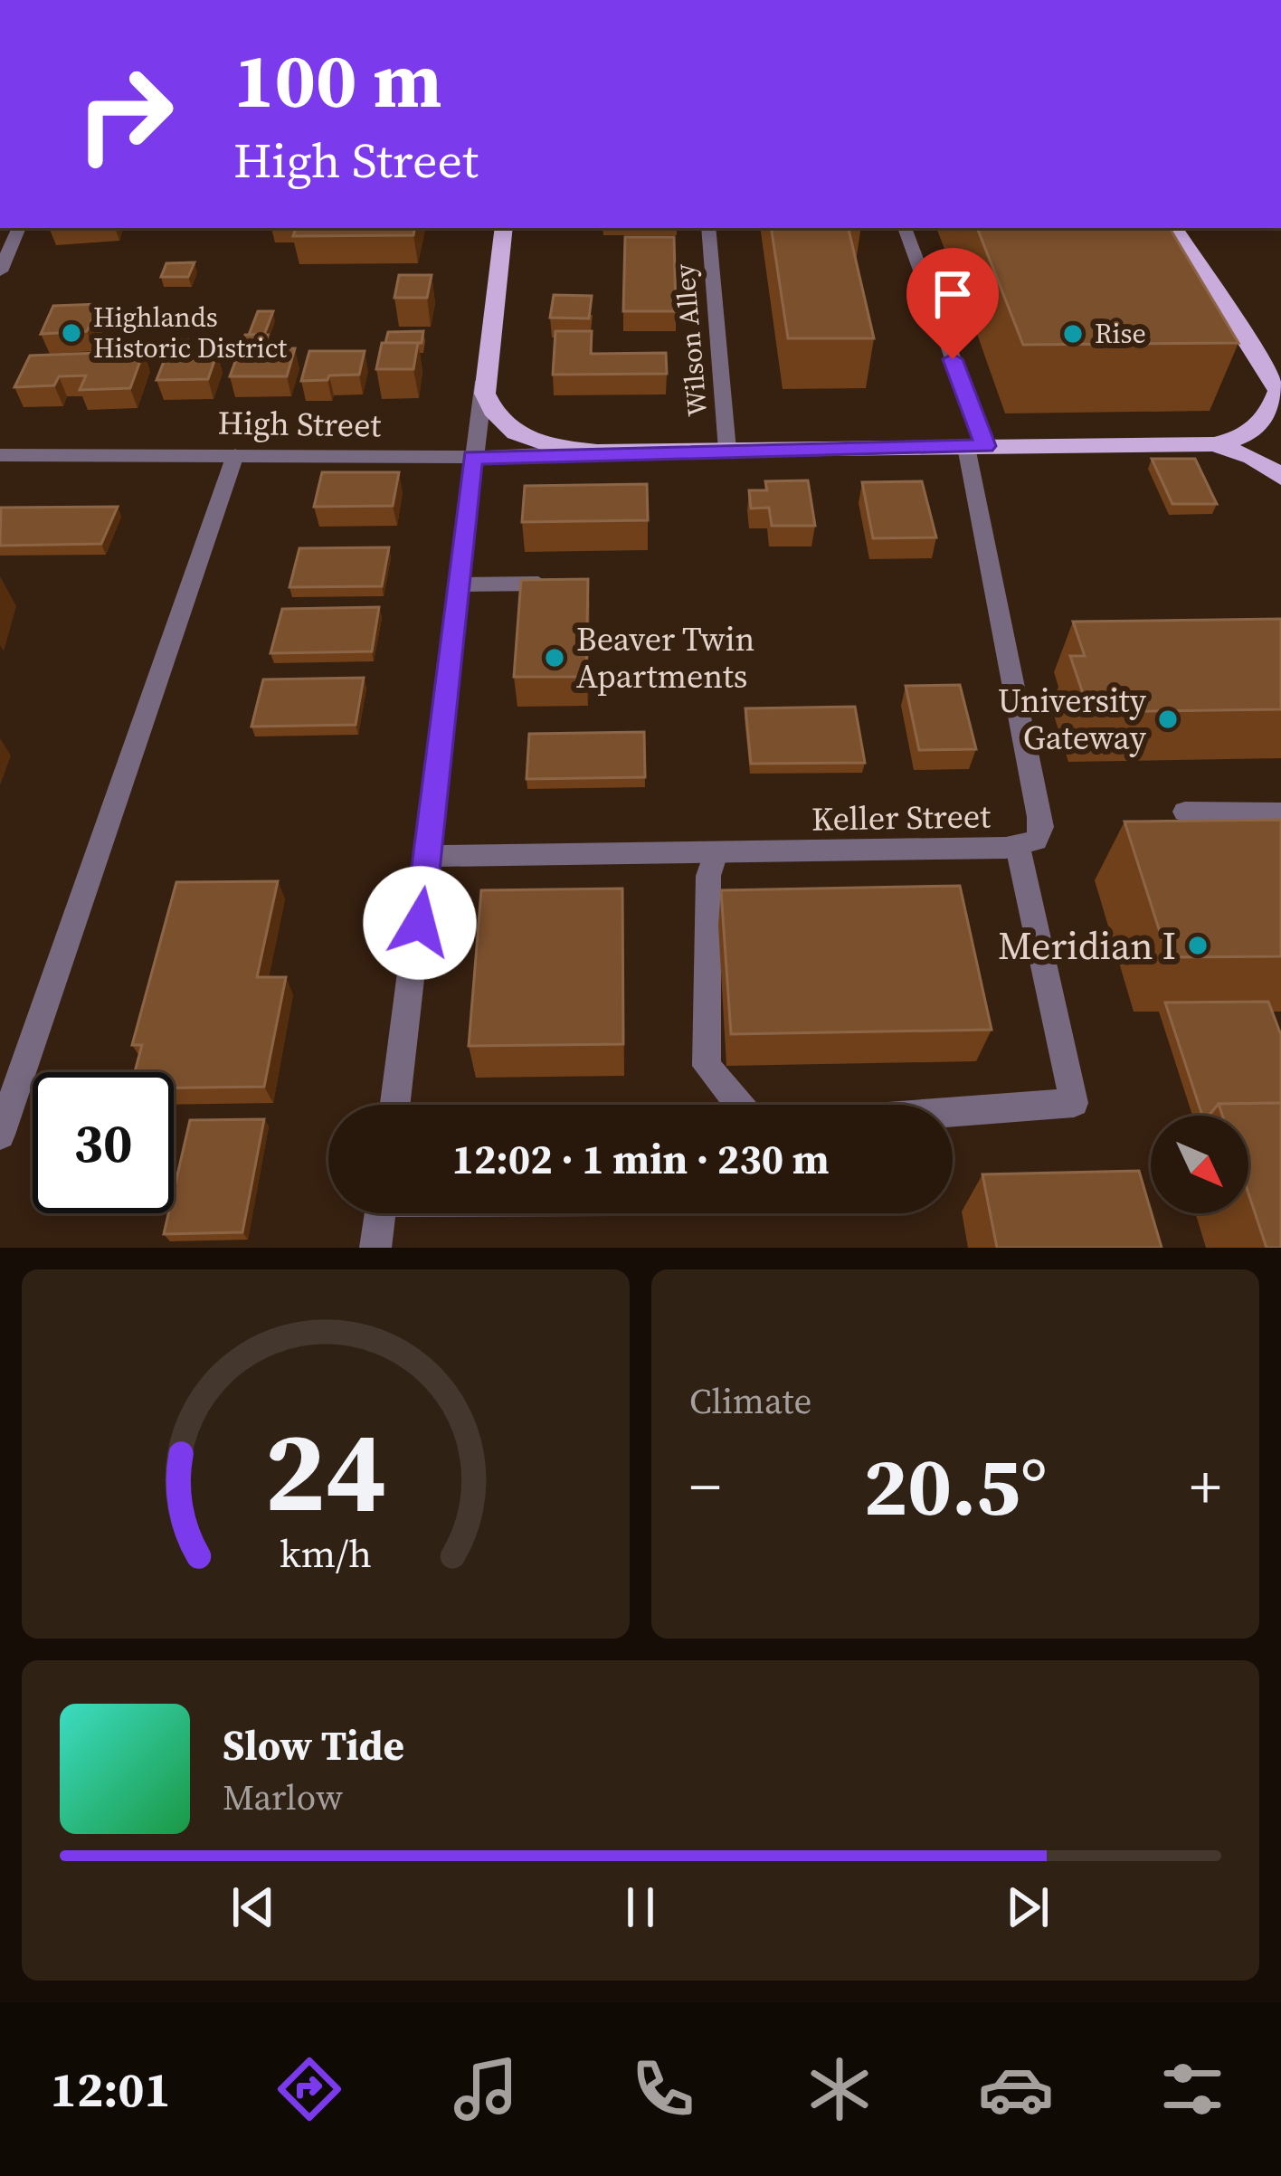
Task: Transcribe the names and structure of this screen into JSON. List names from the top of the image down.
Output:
{
  "streets": {
    "main road": ["High Street"],
    "street": ["Wilson Alley", "Keller Street"]
  },
  "crossings": [
    ["Wilson Alley", "High Street"],
    ["High Street", "Keller Street"]
  ],
  "places": [
    "Highlands Historic District",
    "Rise",
    "Beaver Twin Apartments",
    "University Gateway",
    "Meridian I"
  ],
  "north": "bottom right",
  "page": {
    "turn": ["100 m", "High Street"],
    "limit": "30",
    "trip": "12:02 · 1 min · 230 m",
    "tile": "Climate",
    "heat": ["−", "20.5°", "+"],
    "song": ["Slow Tide", "Marlow"],
    "tabs": "12:01",
    "gauge": ["24", "km/h"]
  }
}
